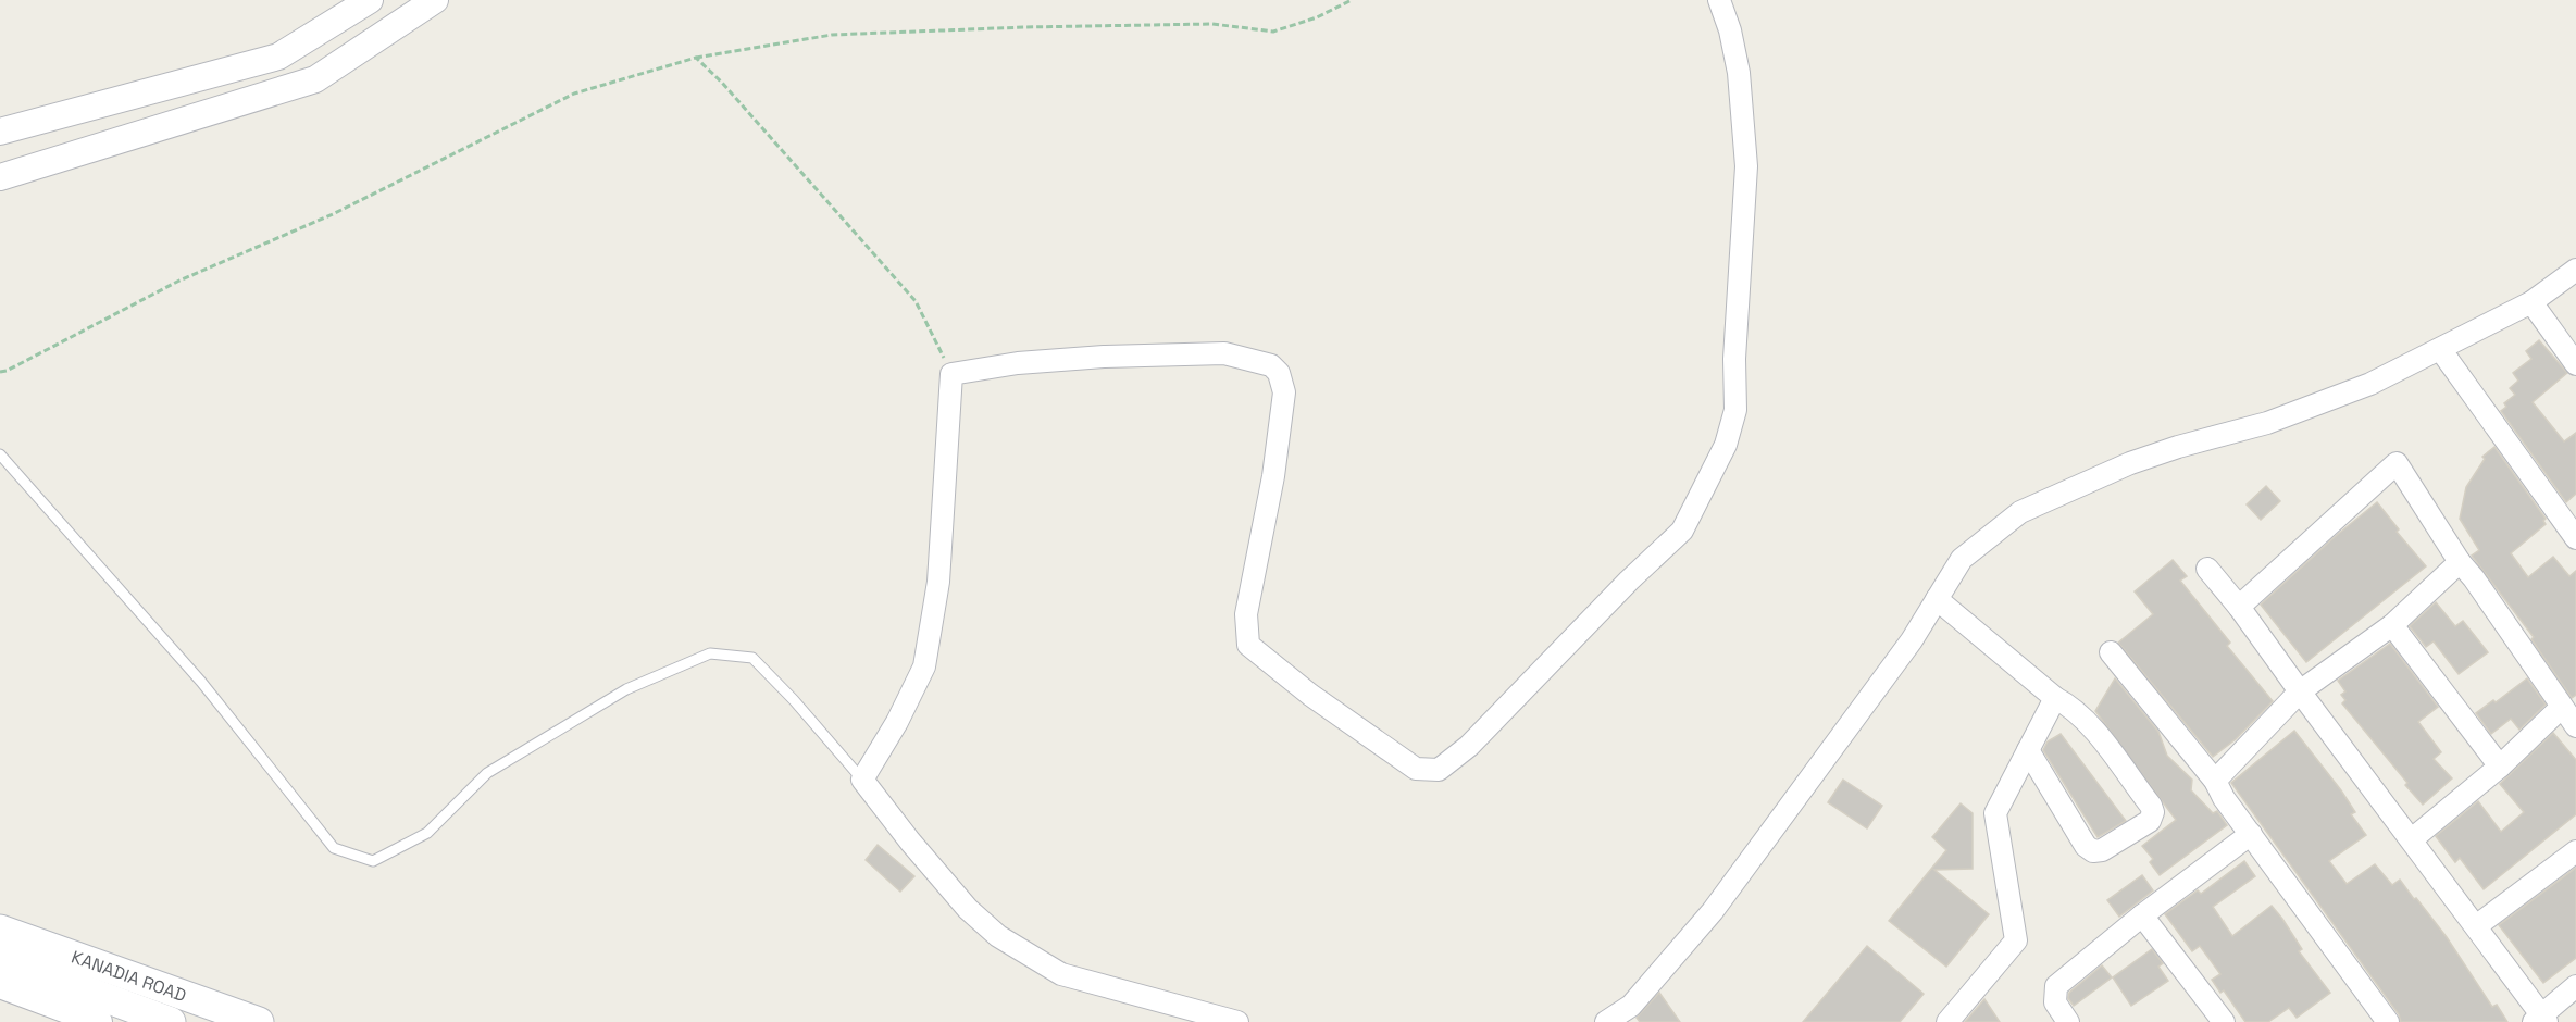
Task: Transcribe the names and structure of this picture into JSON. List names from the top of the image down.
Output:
{
  "streets": {
    "main road": ["KANADIA ROAD"]
  }
}
